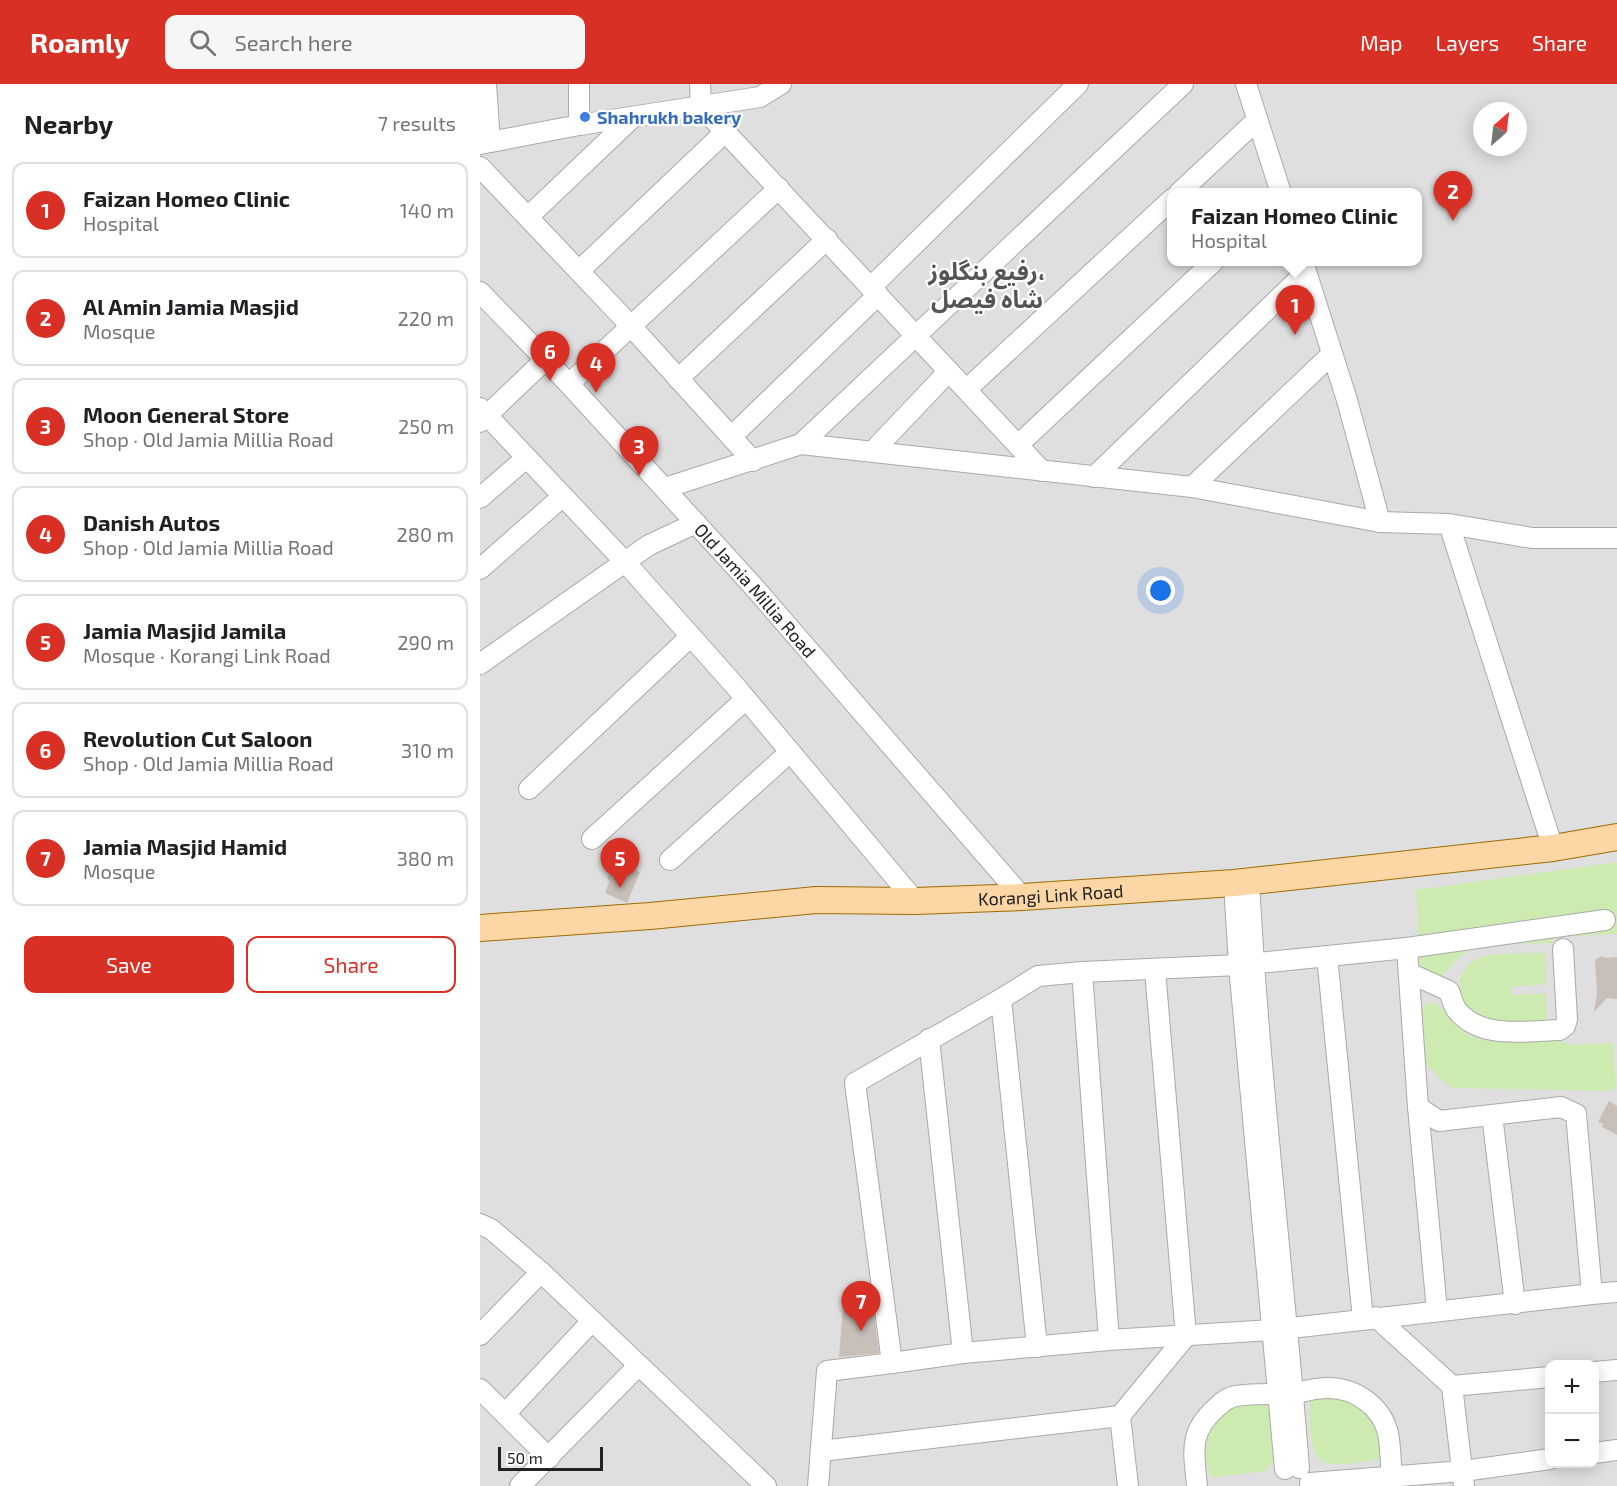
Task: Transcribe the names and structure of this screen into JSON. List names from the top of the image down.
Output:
{
  "streets": {
    "main road": ["Korangi Link Road"],
    "street": ["Old Jamia Millia Road"]
  },
  "crossings": [
    ["Old Jamia Millia Road", "Korangi Link Road"]
  ],
  "districts": ["رفیع بنگلوز، شاہ فیصل"],
  "places": ["Shahrukh bakery"],
  "scale_bar": "50 m",
  "north": "top right",
  "page": {
    "header": "Roamly",
    "search": "Search here",
    "nav": ["Map", "Layers", "Share"],
    "heading": ["Nearby", "7 results"],
    "list": [
      {
        "mark": "1",
        "name": "Faizan Homeo Clinic",
        "note": "Hospital",
        "value": "140 m"
      },
      {
        "mark": "2",
        "name": "Al Amin Jamia Masjid",
        "note": "Mosque",
        "value": "220 m"
      },
      {
        "mark": "3",
        "name": "Moon General Store",
        "note": "Shop · Old Jamia Millia Road",
        "value": "250 m"
      },
      {
        "mark": "4",
        "name": "Danish Autos",
        "note": "Shop · Old Jamia Millia Road",
        "value": "280 m"
      },
      {
        "mark": "5",
        "name": "Jamia Masjid Jamila",
        "note": "Mosque · Korangi Link Road",
        "value": "290 m"
      },
      {
        "mark": "6",
        "name": "Revolution Cut Saloon",
        "note": "Shop · Old Jamia Millia Road",
        "value": "310 m"
      },
      {
        "mark": "7",
        "name": "Jamia Masjid Hamid",
        "note": "Mosque",
        "value": "380 m"
      }
    ],
    "pins": [
      "2",
      "1",
      "6",
      "4",
      "3",
      "5",
      "7"
    ],
    "popup": ["Faizan Homeo Clinic", "Hospital"],
    "buttons": ["Save", "Share"],
    "map_buttons": ["+", "−"],
    "scale": "50 m"
  }
}
